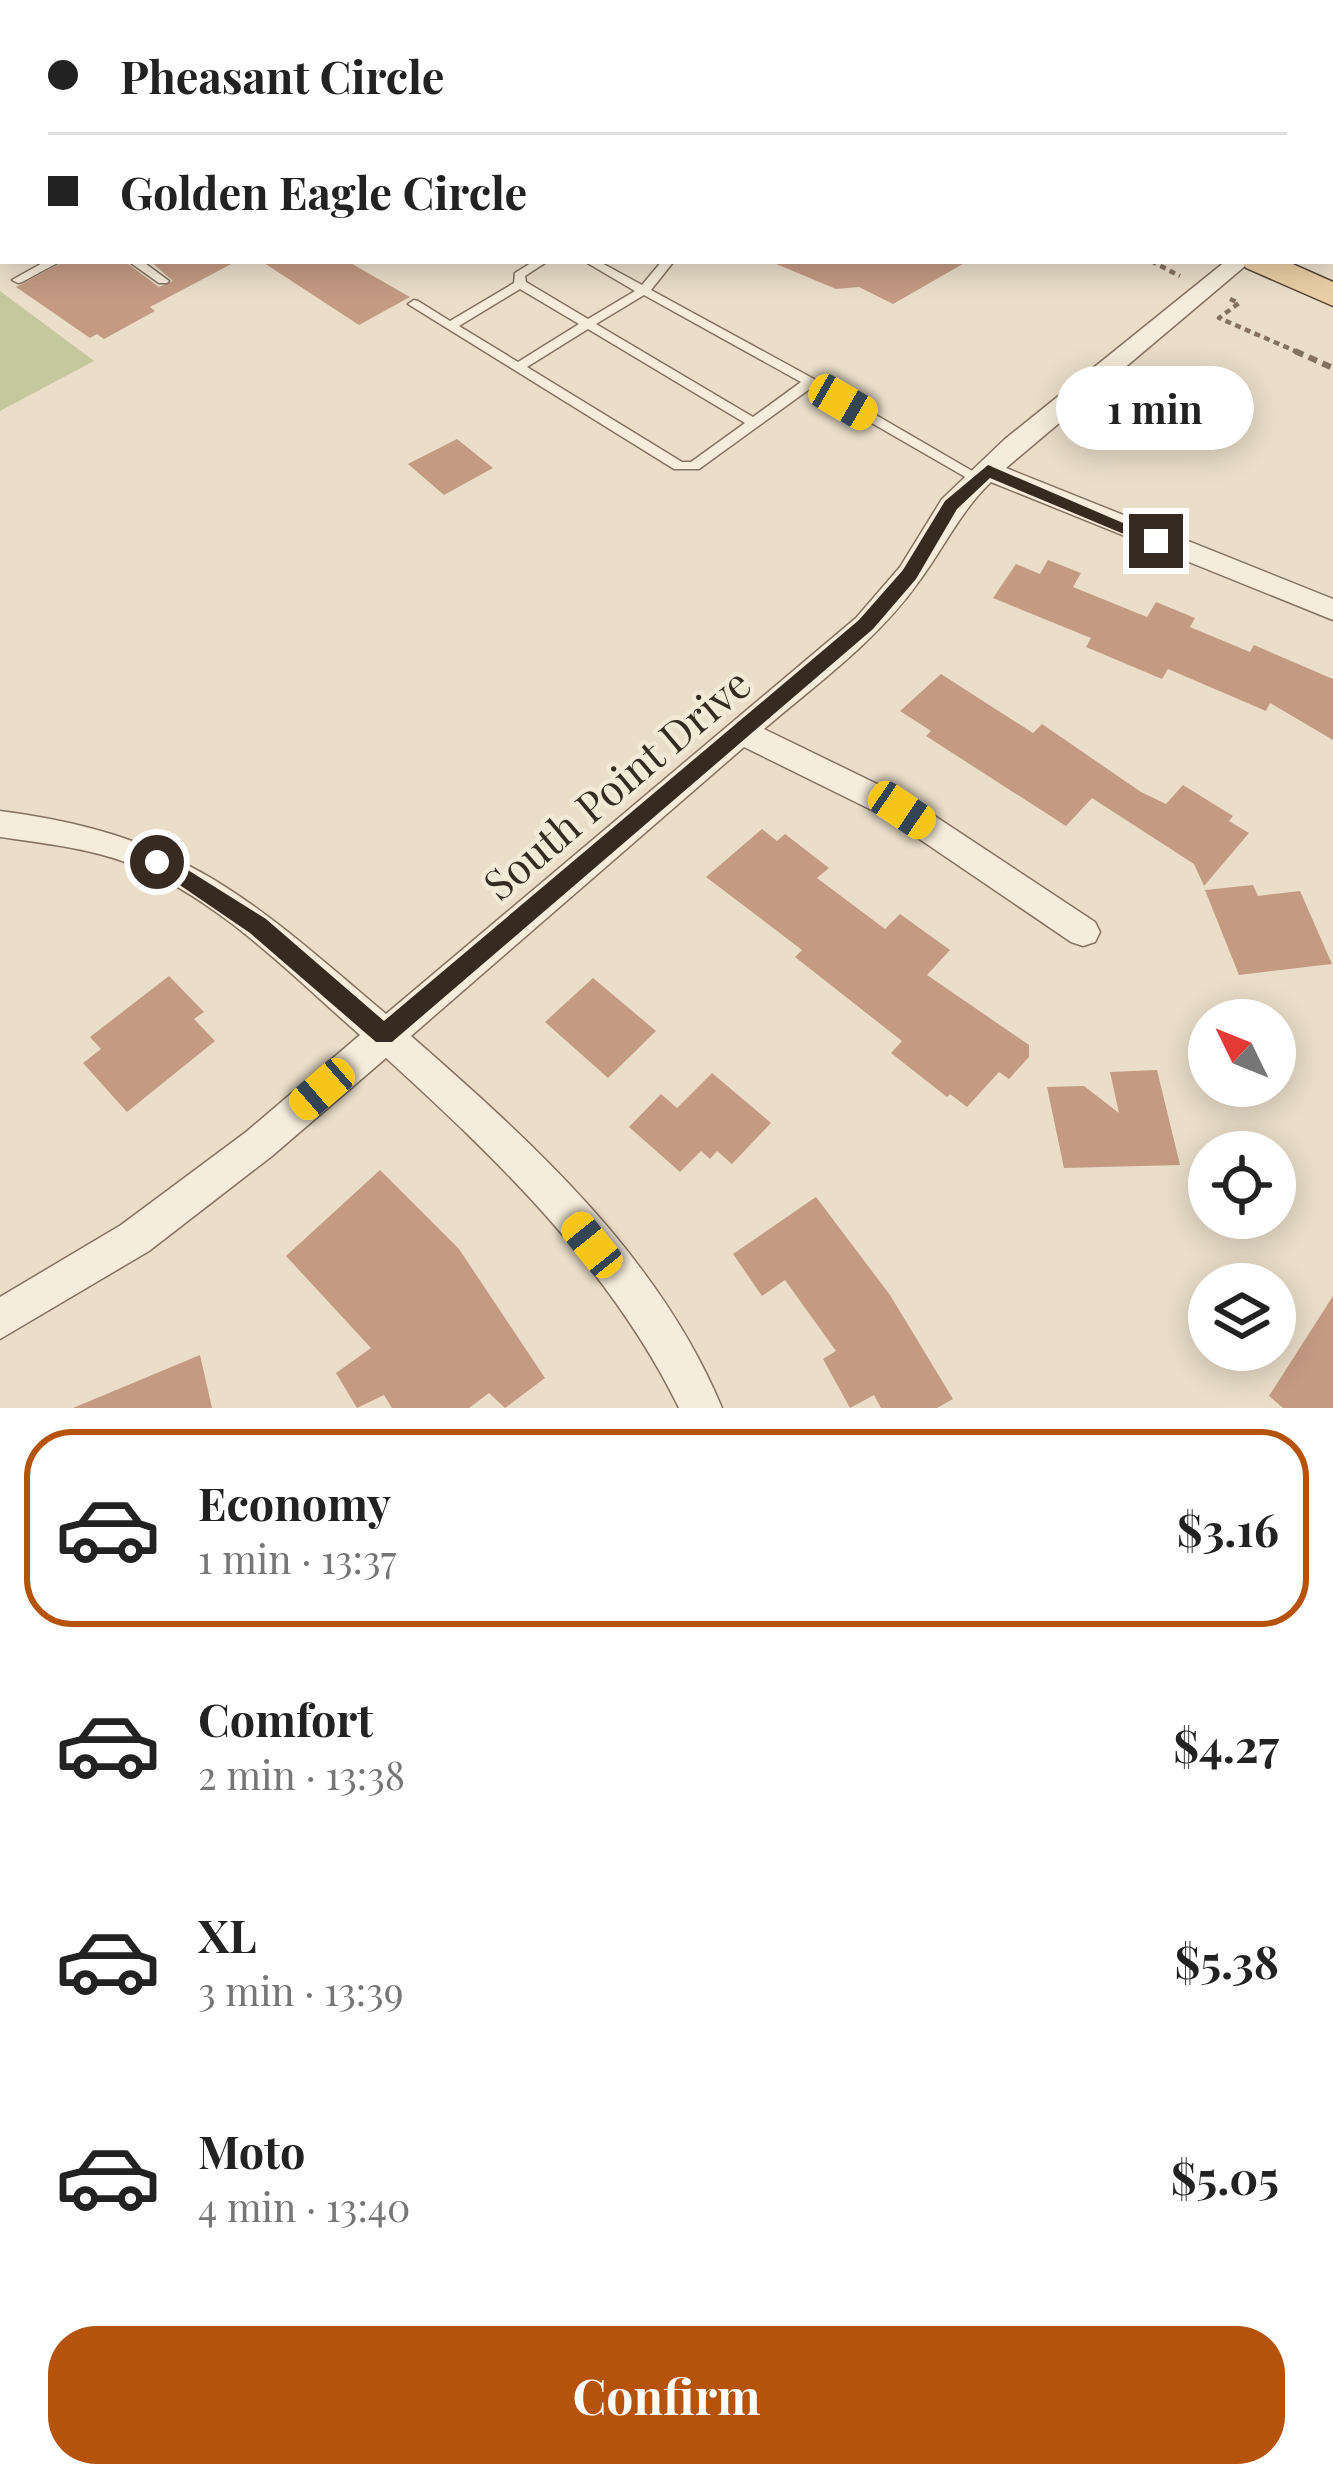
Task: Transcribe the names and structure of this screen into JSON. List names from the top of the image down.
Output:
{
  "streets": {
    "street": ["South Point Drive"]
  },
  "north": "top left",
  "page": {
    "banner": ["Pheasant Circle", "Golden Eagle Circle"],
    "bubble": "1 min",
    "list": [
      {
        "name": "Economy",
        "note": "1 min · 13:37",
        "value": "$3.16"
      },
      {
        "name": "Comfort",
        "note": "2 min · 13:38",
        "value": "$4.27"
      },
      {
        "name": "XL",
        "note": "3 min · 13:39",
        "value": "$5.38"
      },
      {
        "name": "Moto",
        "note": "4 min · 13:40",
        "value": "$5.05"
      }
    ],
    "buttons": "Confirm"
  }
}
